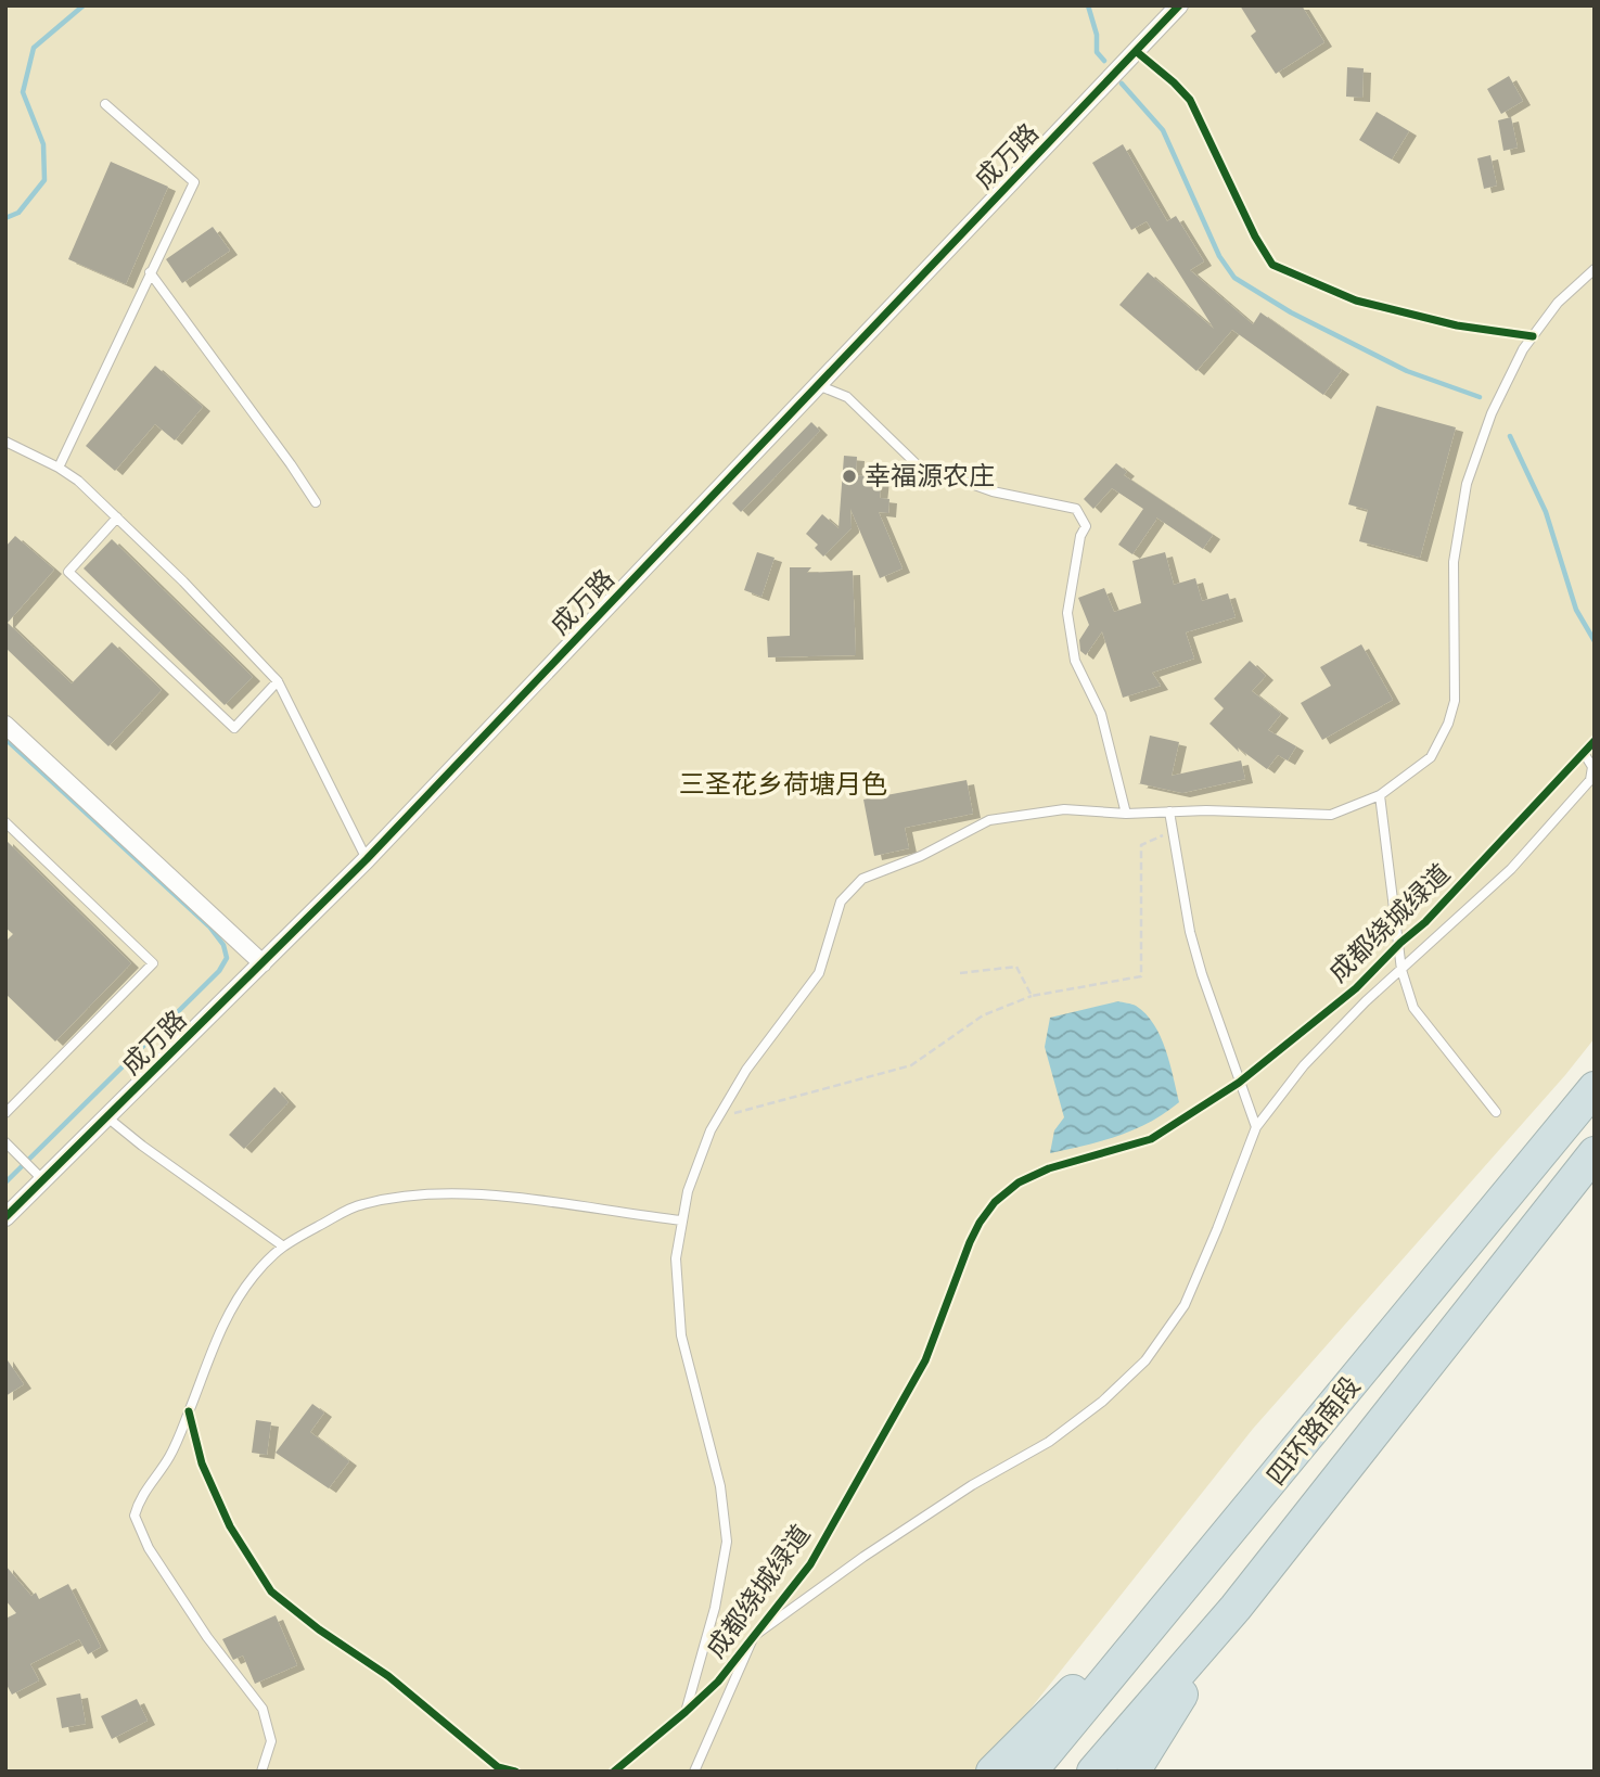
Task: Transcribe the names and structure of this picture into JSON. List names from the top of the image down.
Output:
{
  "streets": {
    "highway": ["四环路南段"],
    "street": ["成万路"],
    "cycle path": ["成都绕城绿道"]
  },
  "parks": ["三圣花乡荷塘月色"],
  "places": ["幸福源农庄"]
}
